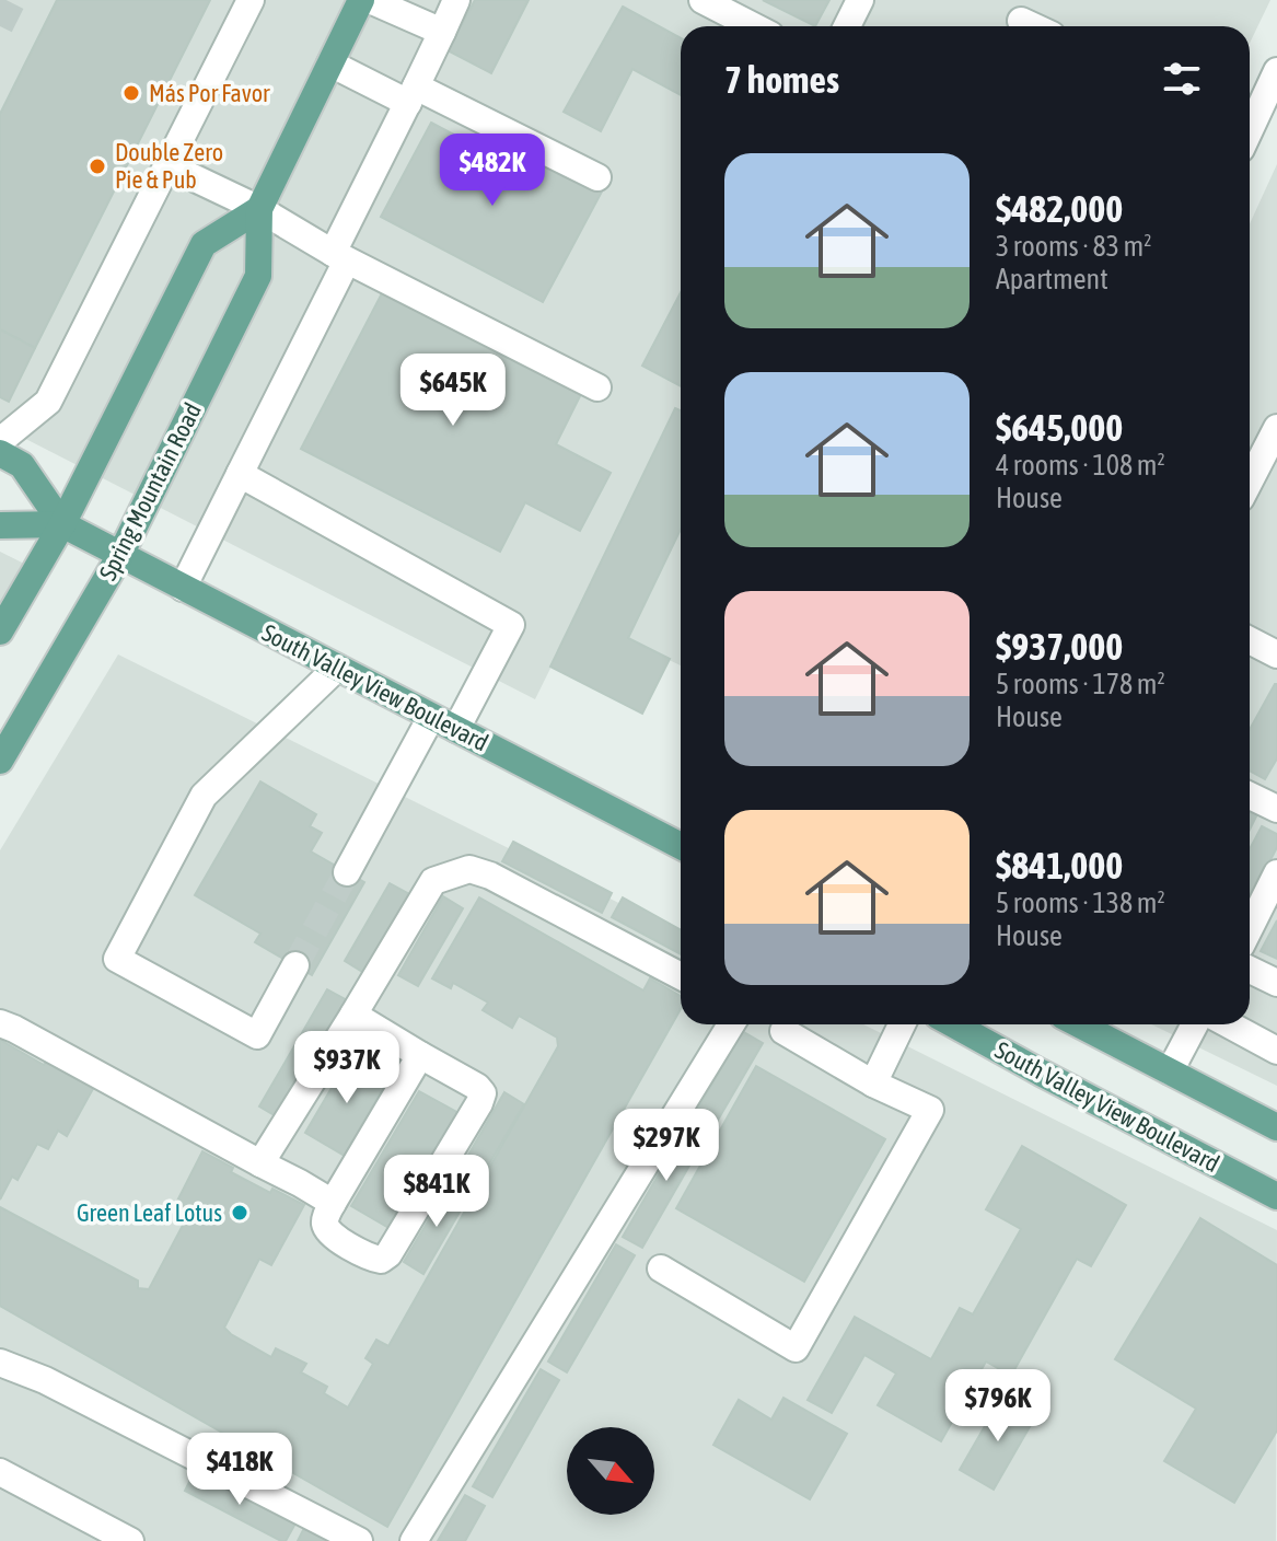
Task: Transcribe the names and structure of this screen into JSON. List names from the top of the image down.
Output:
{
  "streets": {
    "main road": ["Spring Mountain Road", "South Valley View Boulevard"]
  },
  "crossings": [
    ["Spring Mountain Road", "South Valley View Boulevard"]
  ],
  "places": ["Más Por Favor", "Double Zero Pie & Pub", "Green Leaf Lotus"],
  "north": "bottom right",
  "page": {
    "heading": "7 homes",
    "list": [
      {
        "name": "$482,000",
        "note": "3 rooms · 83 m² · Apartment"
      },
      {
        "name": "$645,000",
        "note": "4 rooms · 108 m² · House"
      },
      {
        "name": "$937,000",
        "note": "5 rooms · 178 m² · House"
      },
      {
        "name": "$841,000",
        "note": "5 rooms · 138 m² · House"
      }
    ],
    "price": [
      "$482K",
      "$645K",
      "$937K",
      "$297K",
      "$841K",
      "$796K",
      "$418K"
    ]
  }
}
